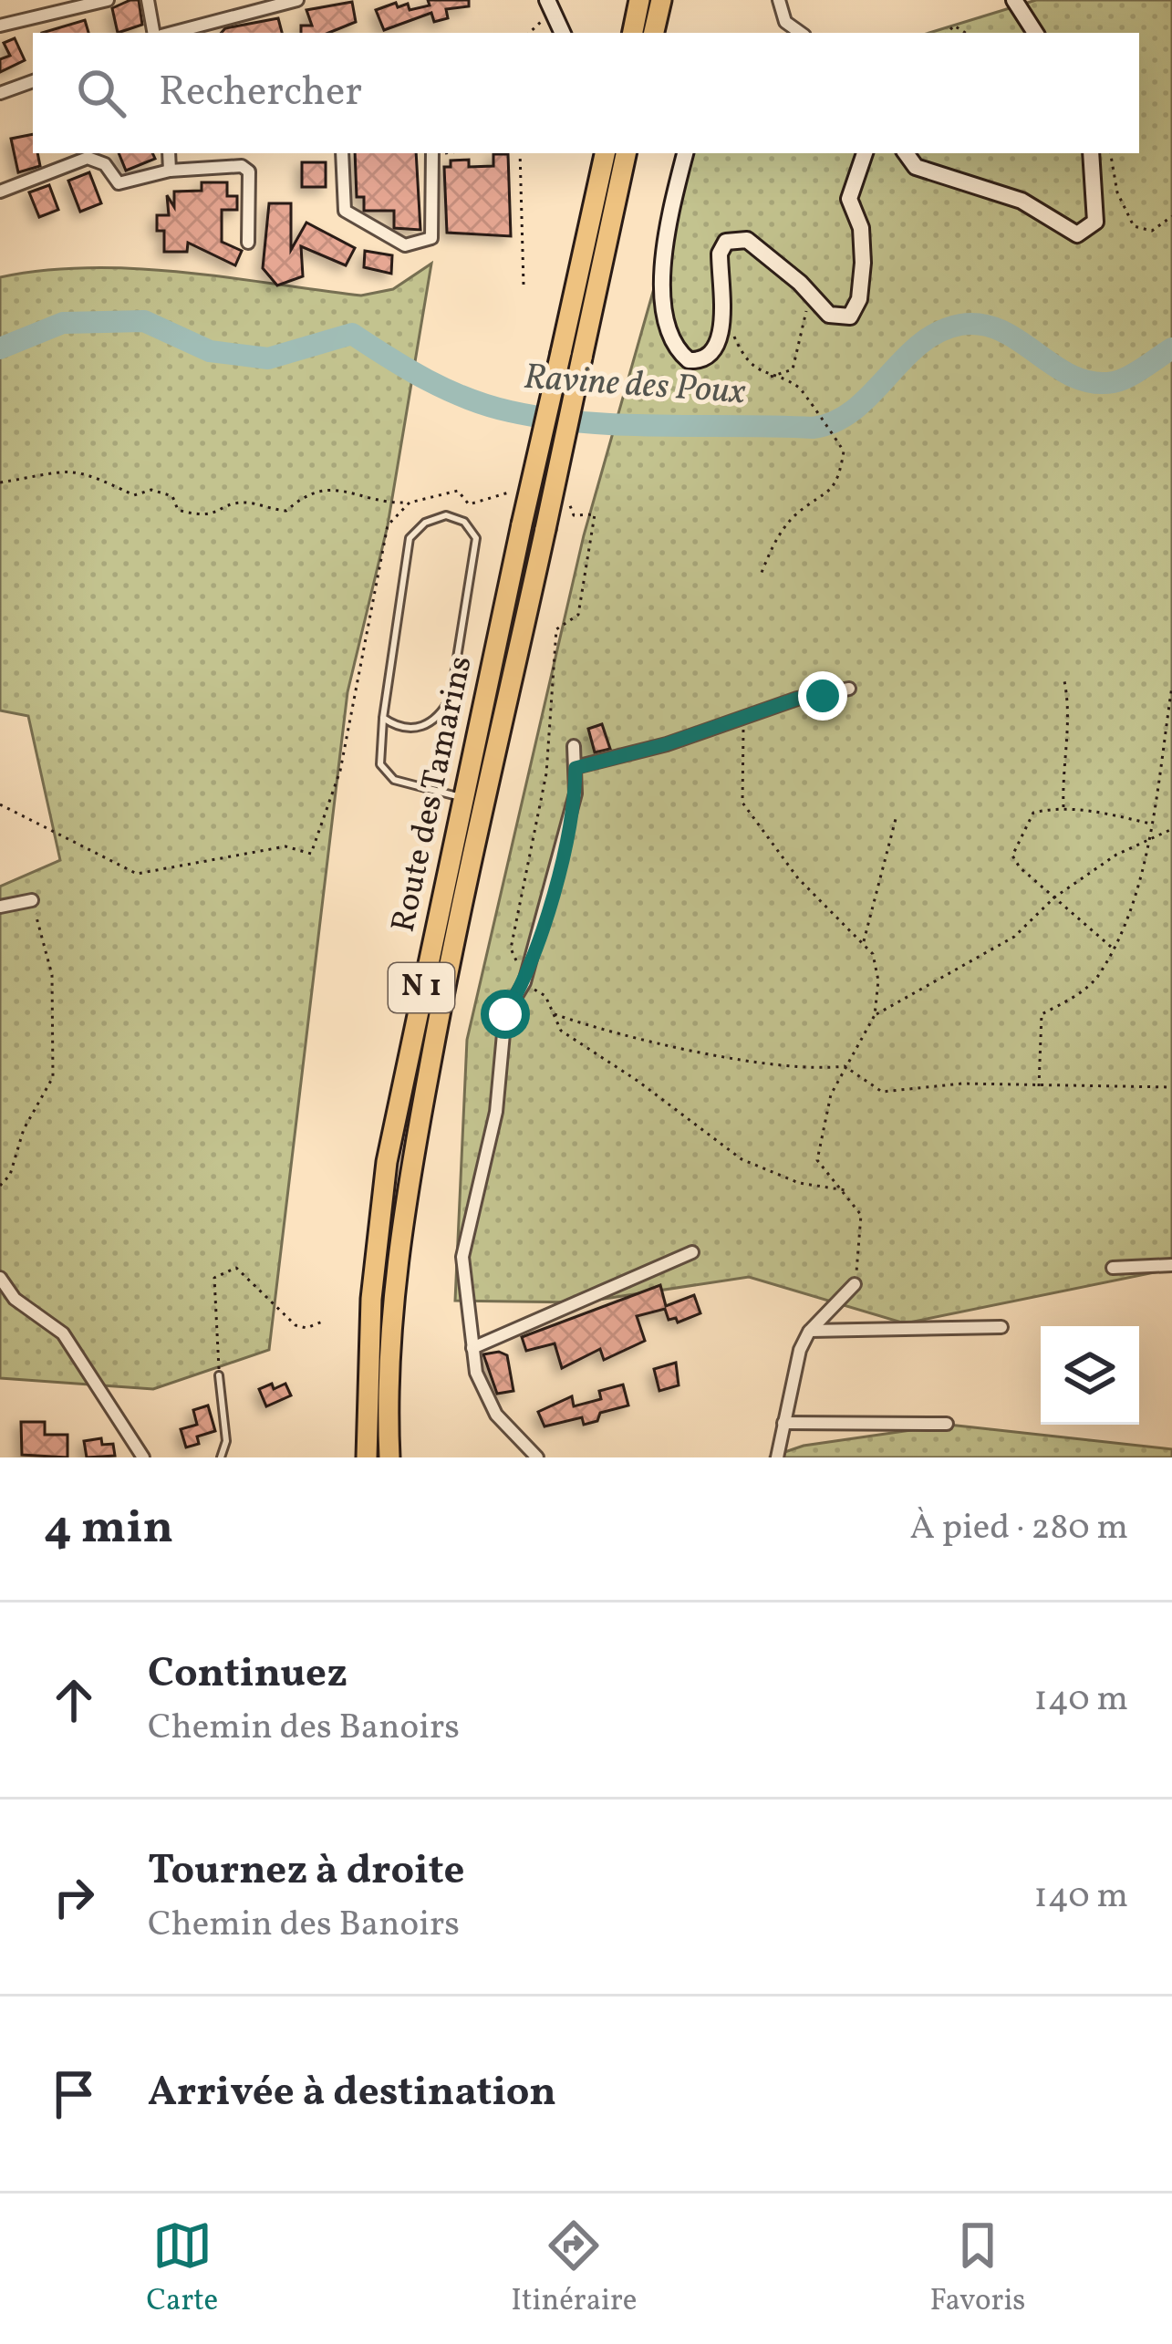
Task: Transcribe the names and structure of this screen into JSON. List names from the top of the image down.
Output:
{
  "streets": {
    "highway": ["Route des Tamarins", "N 1"]
  },
  "water": ["Ravine des Poux"],
  "page": {
    "search": "Rechercher",
    "heading": ["4 min", "À pied · 280 m"],
    "list": [
      ["Continuez", "Chemin des Banoirs", "140 m"],
      ["Tournez à droite", "Chemin des Banoirs", "140 m"],
      "Arrivée à destination"
    ],
    "nav": ["Carte", "Itinéraire", "Favoris"]
  }
}
